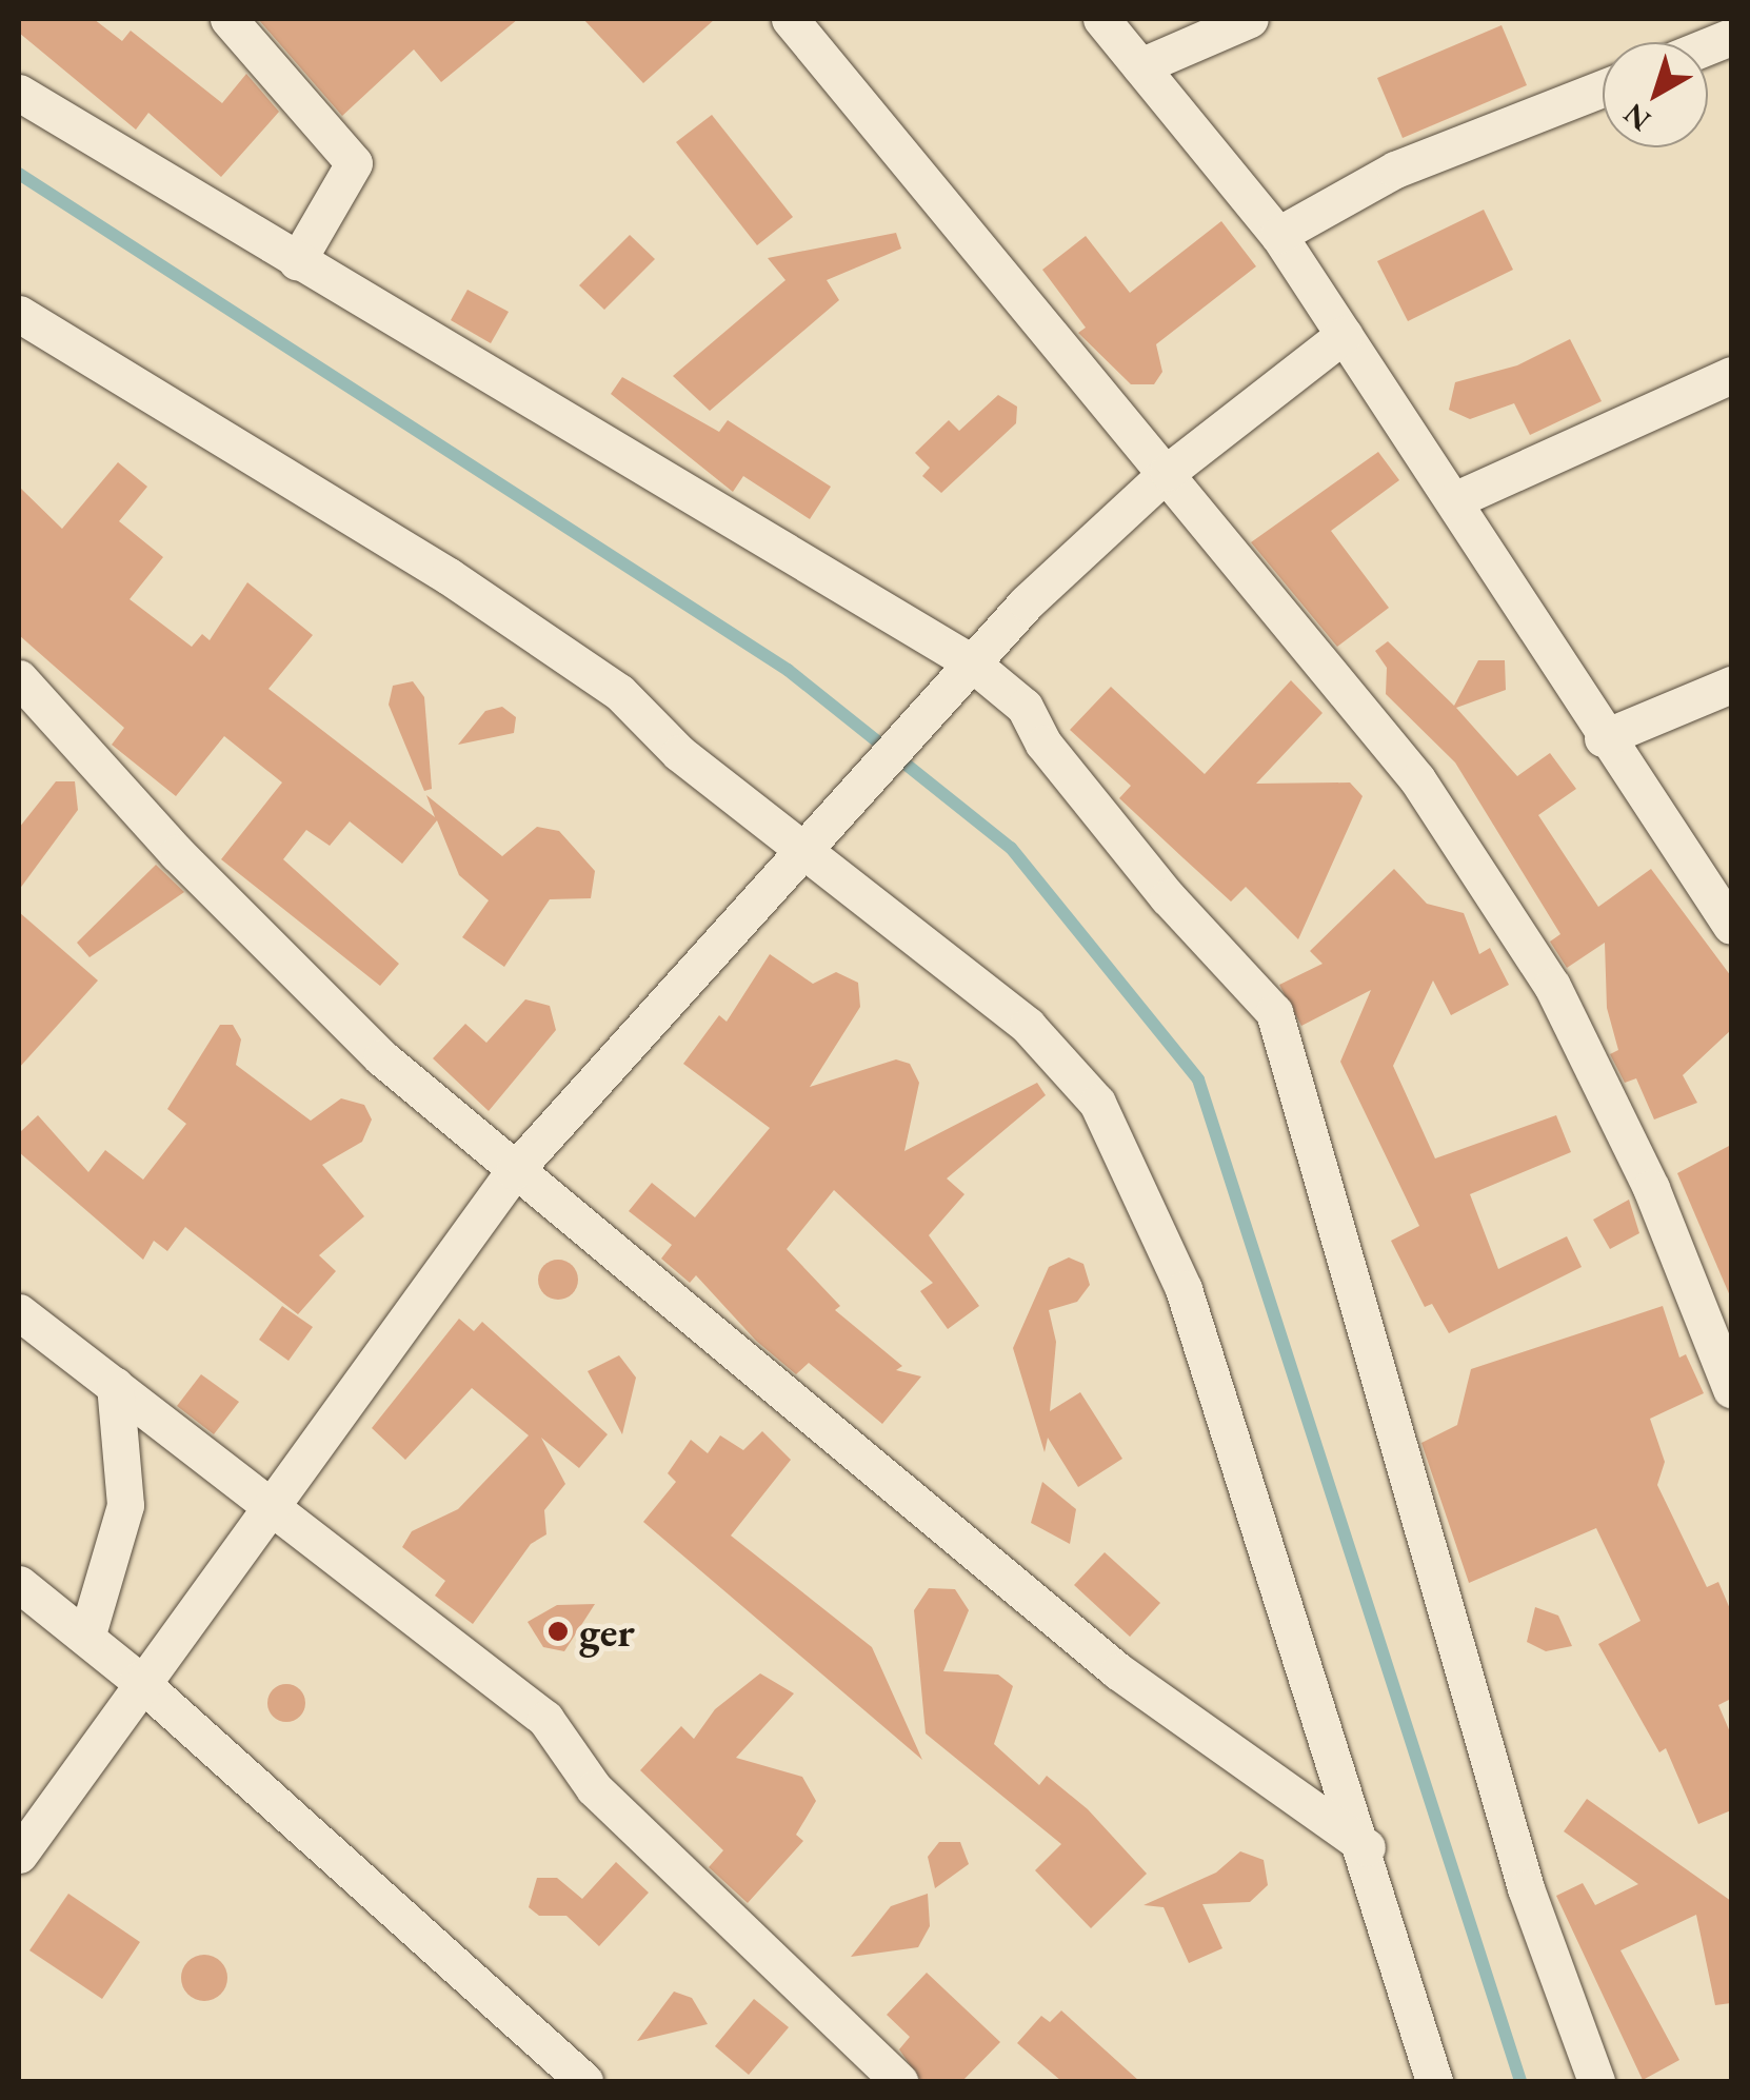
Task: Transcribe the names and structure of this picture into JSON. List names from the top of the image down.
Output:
{
  "places": ["ger"],
  "north": "bottom left"
}
